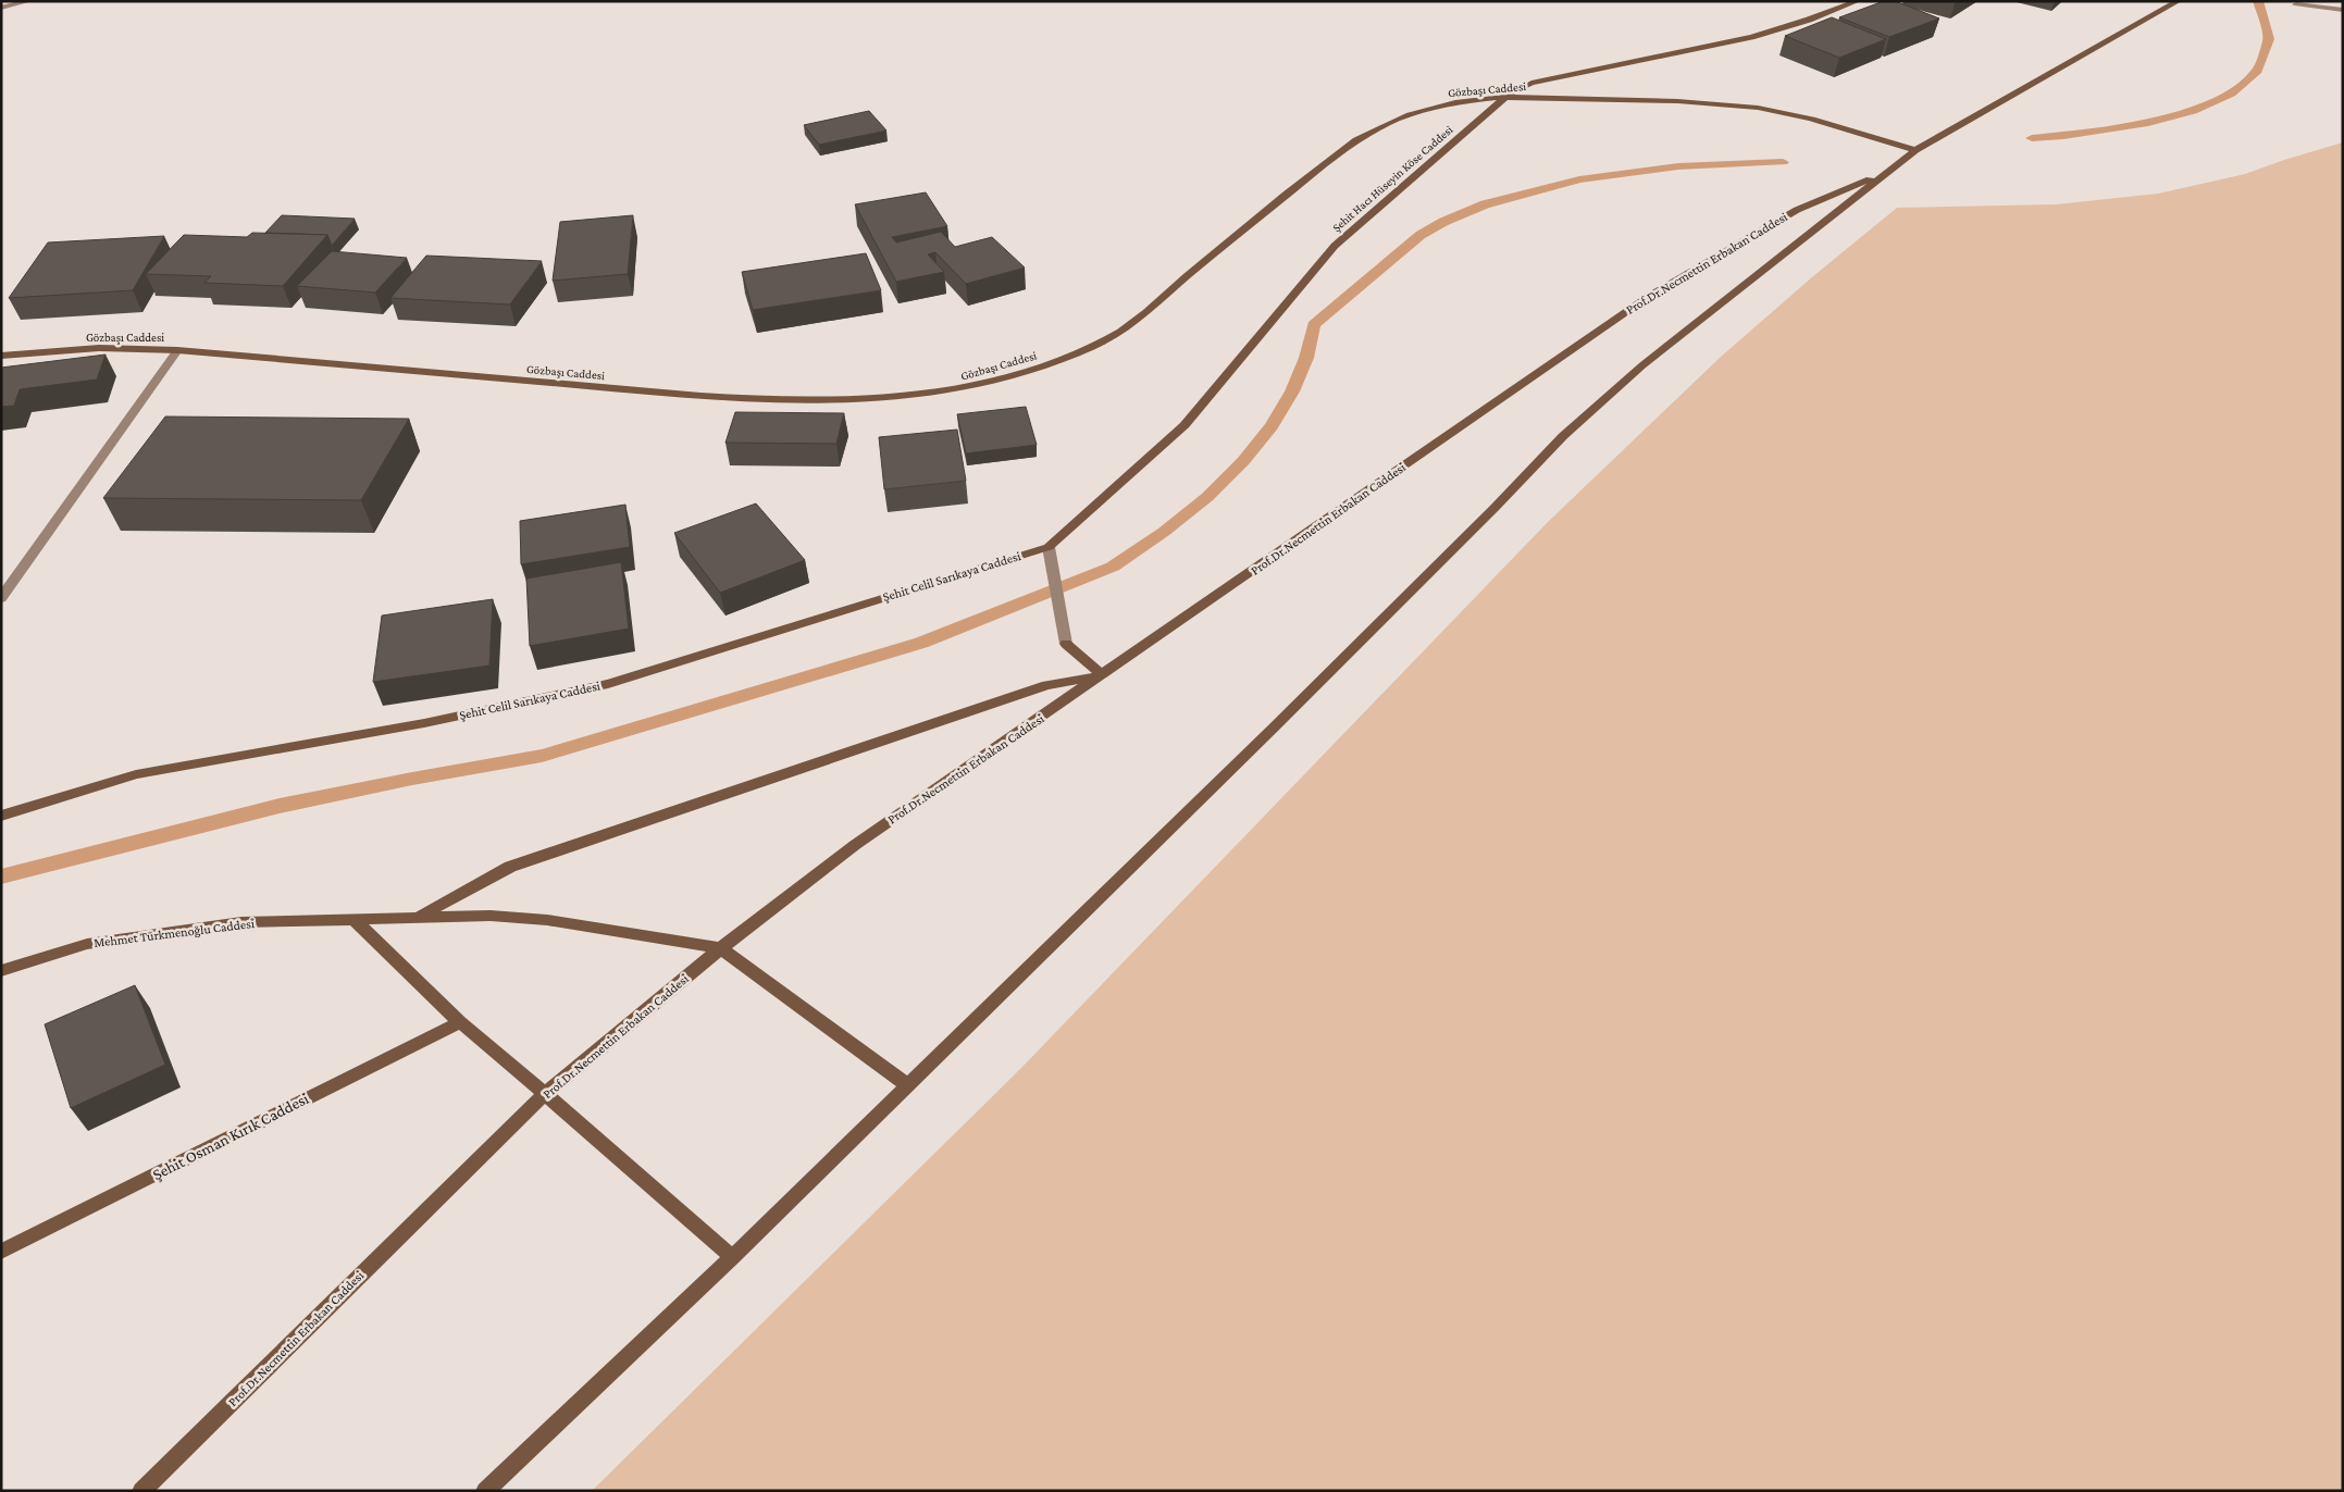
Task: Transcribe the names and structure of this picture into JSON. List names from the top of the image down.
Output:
{
  "streets": {
    "main road": [
      "Gözbaşı Caddesi",
      "Şehit Hacı Hüseyin Köse Caddesi",
      "Prof.Dr.Necmettin Erbakan Caddesi",
      "Şehit Celil Sarıkaya Caddesi",
      "Mehmet Türkmenoğlu Caddesi",
      "Şehit Osman Kırık Caddesi"
    ]
  },
  "crossings": [
    ["Gözbaşı Caddesi", "Şehit Hacı Hüseyin Köse Caddesi"],
    ["Gözbaşı Caddesi", "Prof.Dr.Necmettin Erbakan Caddesi"],
    ["Şehit Hacı Hüseyin Köse Caddesi", "Şehit Celil Sarıkaya Caddesi"],
    ["Prof.Dr.Necmettin Erbakan Caddesi", "Mehmet Türkmenoğlu Caddesi"]
  ]
}
